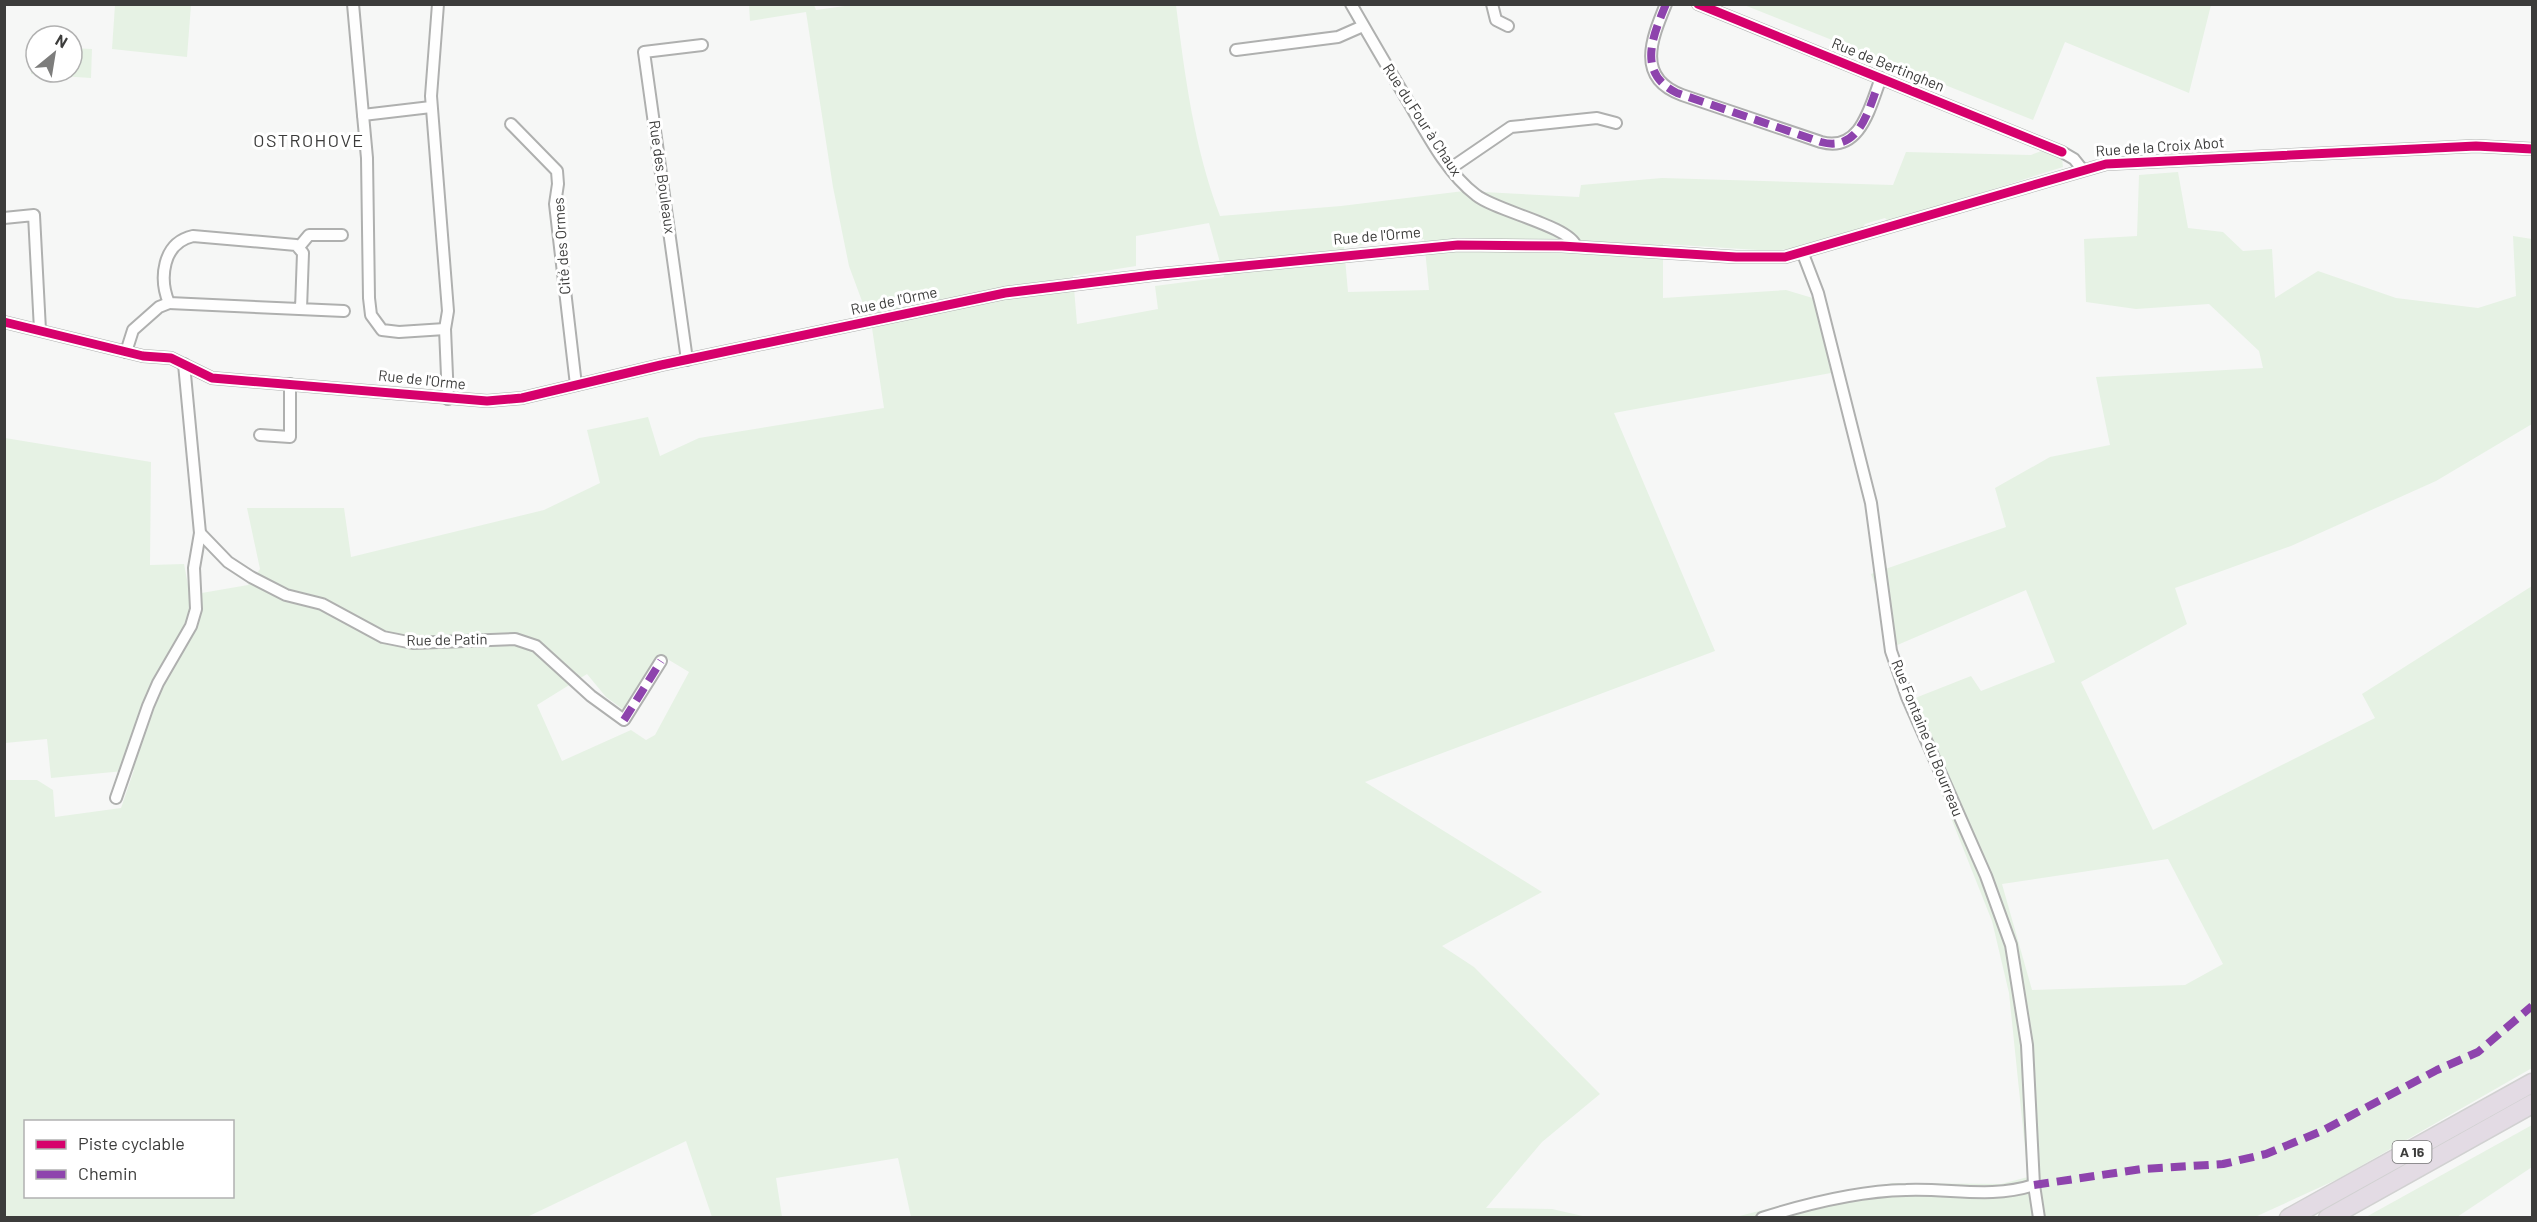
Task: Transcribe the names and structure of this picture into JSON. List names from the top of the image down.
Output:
{
  "streets": {
    "highway": ["A 16"],
    "street": [
      "Rue de Bertinghen",
      "Rue du Four à Chaux",
      "Rue de la Croix Abot",
      "Rue des Bouleaux",
      "Rue de l'Orme",
      "Cité des Ormes",
      "Rue de Patin",
      "Rue Fontaine du Bourreau"
    ]
  },
  "crossings": [
    ["Rue de Bertinghen", "Rue de la Croix Abot"],
    ["Rue du Four à Chaux", "Rue de l'Orme"],
    ["Rue de la Croix Abot", "Rue de l'Orme"],
    ["Rue de la Croix Abot", "Rue Fontaine du Bourreau"],
    ["Rue des Bouleaux", "Rue de l'Orme"],
    ["Rue de l'Orme", "Cité des Ormes"],
    ["Rue de l'Orme", "Rue Fontaine du Bourreau"]
  ],
  "districts": ["OSTROHOVE"],
  "legend": ["Piste cyclable", "Chemin"],
  "north": "top right"
}
